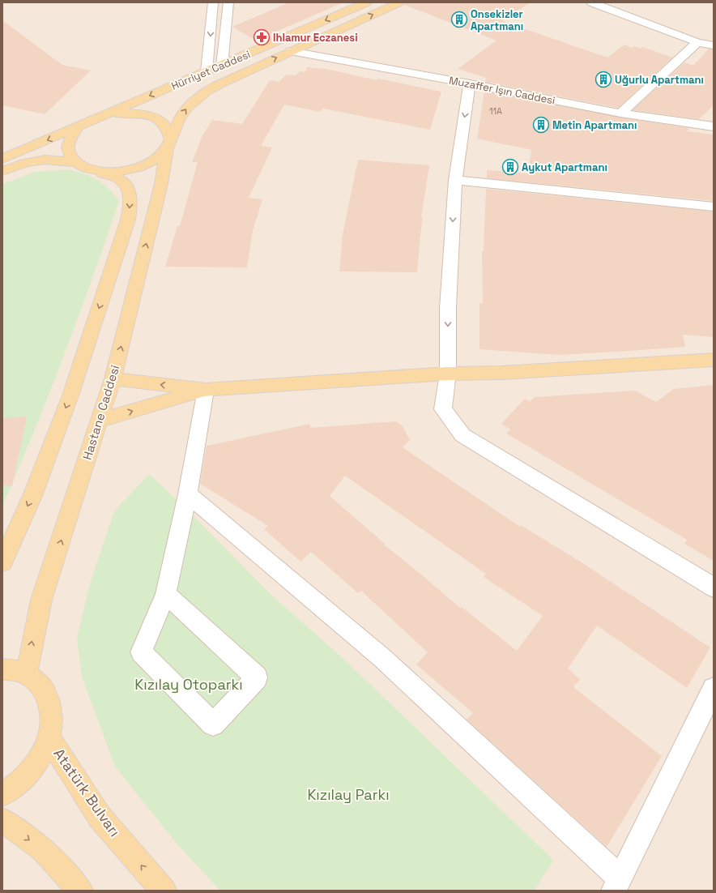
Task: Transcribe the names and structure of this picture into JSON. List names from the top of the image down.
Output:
{
  "streets": {
    "main road": ["Hürriyet Caddesi", "Hastane Caddesi", "Atatürk Bulvarı"],
    "street": ["Muzaffer Işın Caddesi"]
  },
  "crossings": [
    ["Hürriyet Caddesi", "Muzaffer Işın Caddesi"],
    ["Hürriyet Caddesi", "Hastane Caddesi"]
  ],
  "one_way": ["Hastane Caddesi"],
  "parks": ["Kızılay Otoparkı", "Kızılay Parkı"],
  "places": {
    "building": [
      "Onsekizler Apartmanı",
      "Uğurlu Apartmanı",
      "Metin Apartmanı",
      "Aykut Apartmanı"
    ],
    "pharmacy": ["Ihlamur Eczanesi"]
  },
  "house_numbers": ["11A"]
}
